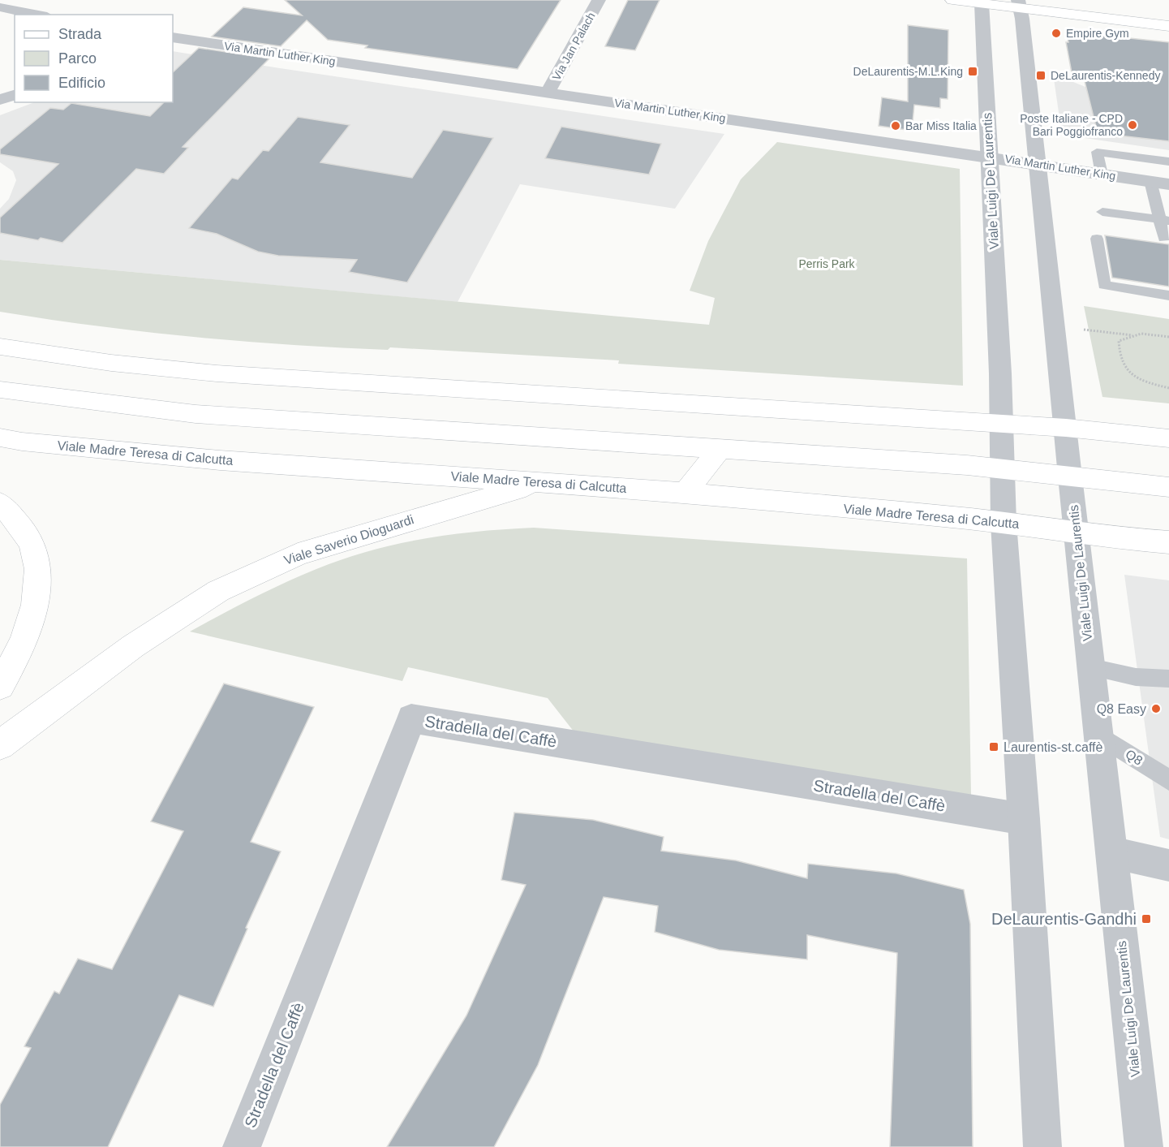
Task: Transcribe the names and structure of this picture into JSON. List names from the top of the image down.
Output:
{
  "streets": {
    "main road": ["Viale Madre Teresa di Calcutta", "Viale Saverio Dioguardi"],
    "street": [
      "Via Jan Palach",
      "Via Martin Luther King",
      "Viale Luigi De Laurentis",
      "Stradella del Caffè"
    ],
    "lane": ["Q8"]
  },
  "crossings": [
    ["Via Jan Palach", "Via Martin Luther King"],
    ["Via Martin Luther King", "Viale Luigi De Laurentis"],
    ["Viale Luigi De Laurentis", "Viale Madre Teresa di Calcutta"],
    ["Viale Luigi De Laurentis", "Stradella del Caffè"],
    ["Viale Luigi De Laurentis", "Q8"],
    ["Viale Madre Teresa di Calcutta", "Viale Saverio Dioguardi"]
  ],
  "parks": ["Perris Park"],
  "places": {
    "other": [
      "Empire Gym",
      "Poste Italiane - CPD Bari Poggiofranco",
      "Bar Miss Italia",
      "Q8 Easy"
    ],
    "transit": [
      "DeLaurentis-M.L.King",
      "DeLaurentis-Kennedy",
      "Laurentis-st.caffè",
      "DeLaurentis-Gandhi"
    ]
  },
  "legend": ["Strada", "Parco", "Edificio"]
}
